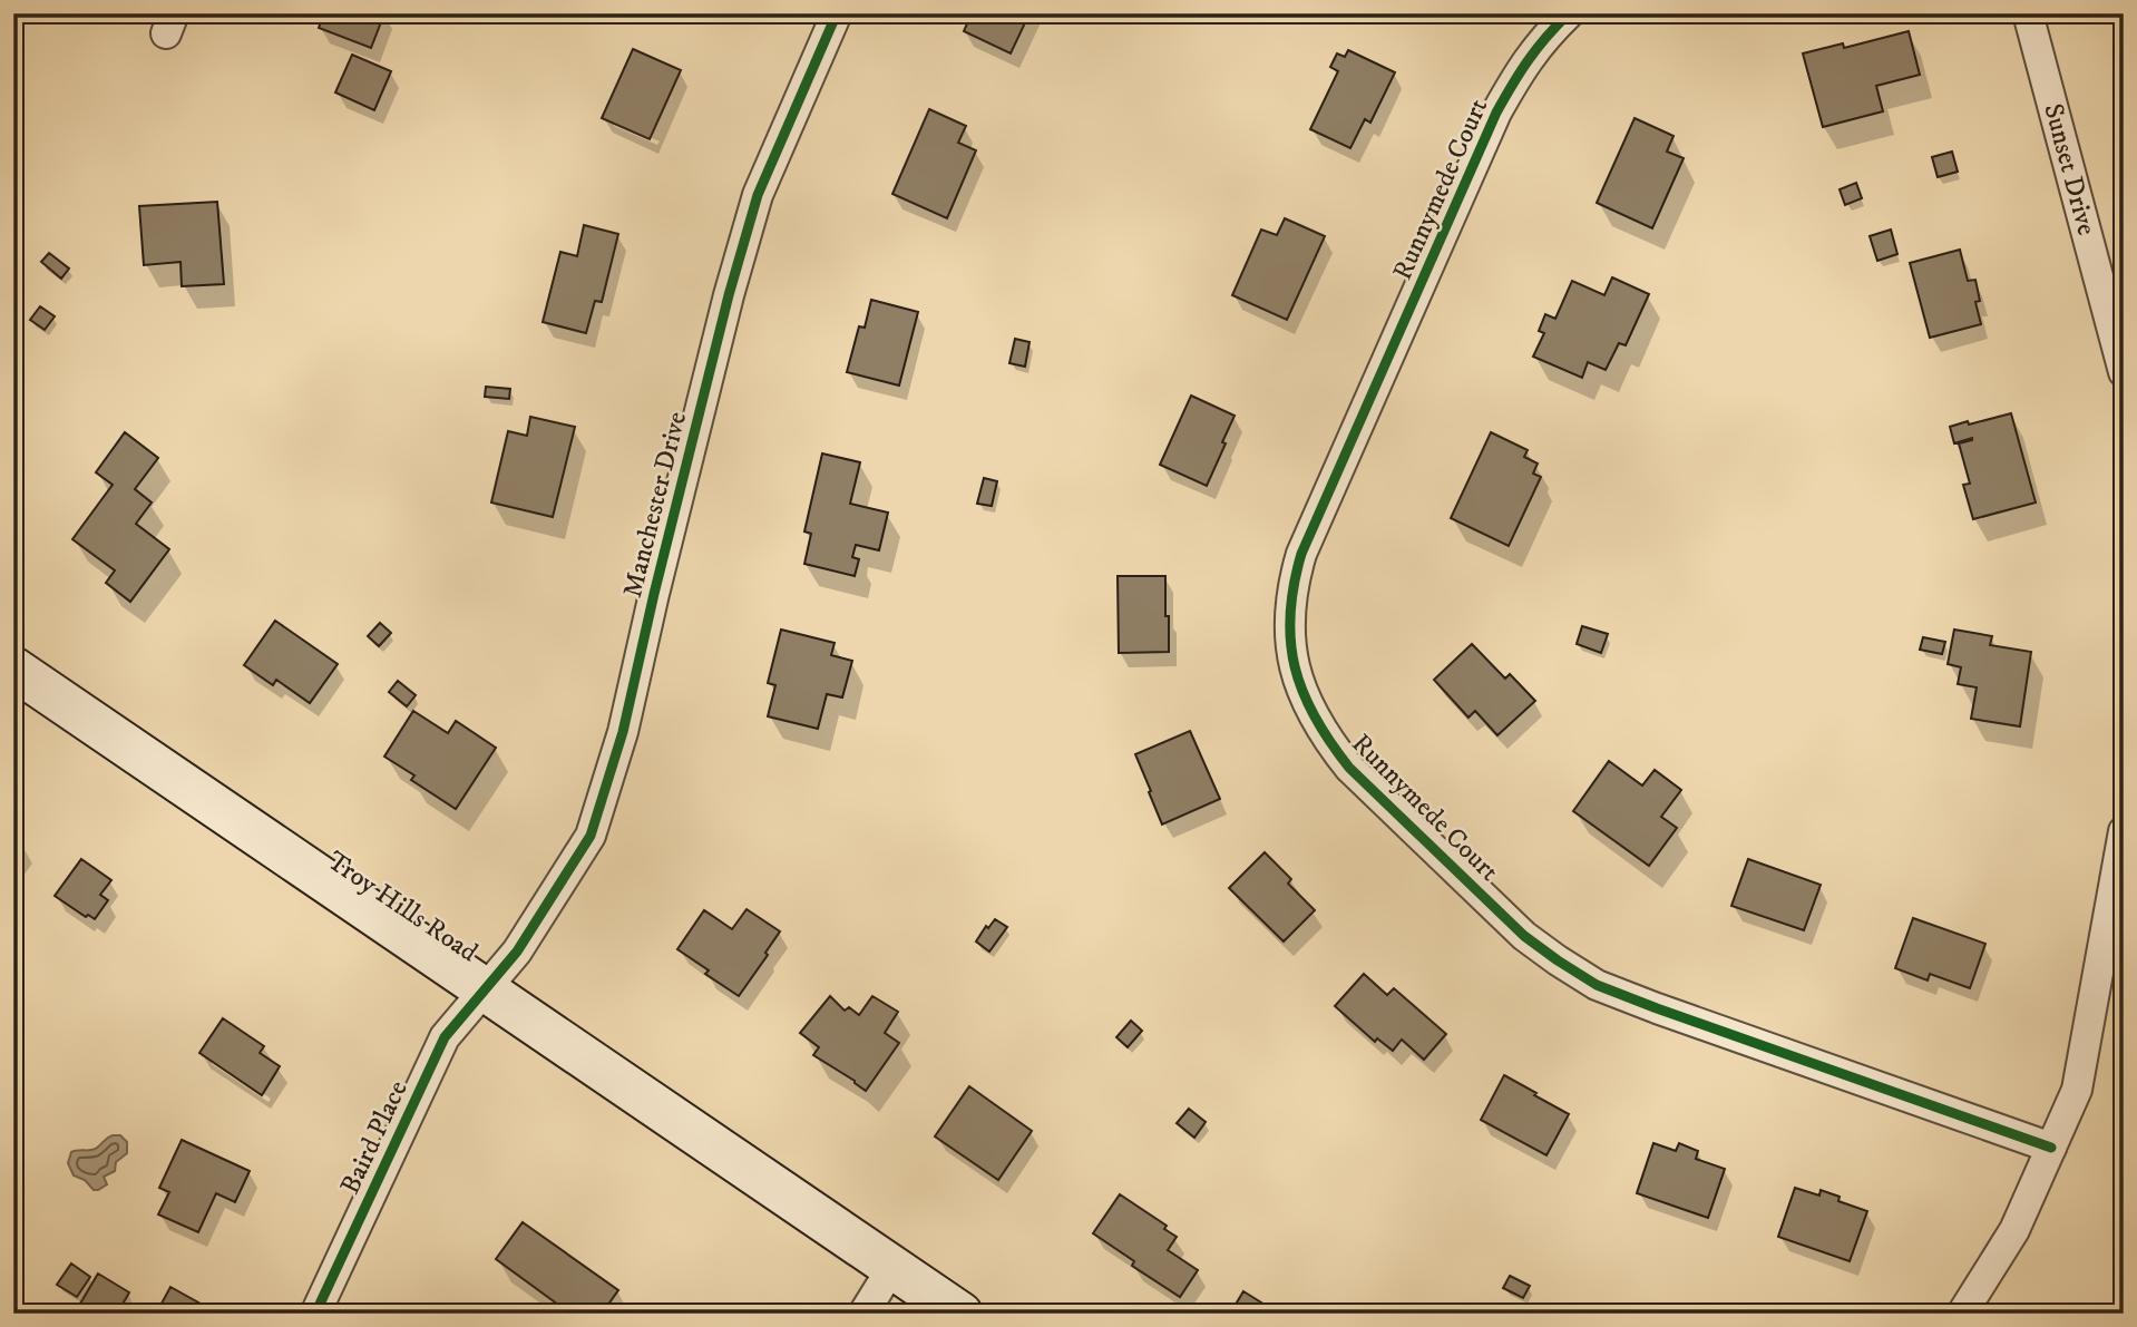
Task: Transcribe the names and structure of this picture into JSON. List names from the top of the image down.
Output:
{
  "streets": {
    "main road": ["Troy Hills Road"],
    "street": [
      "Sunset Drive",
      "Runnymede Court",
      "Manchester Drive",
      "Baird Place"
    ]
  },
  "crossings": [
    ["Manchester Drive", "Troy Hills Road"],
    ["Manchester Drive", "Baird Place"],
    ["Troy Hills Road", "Baird Place"]
  ]
}
